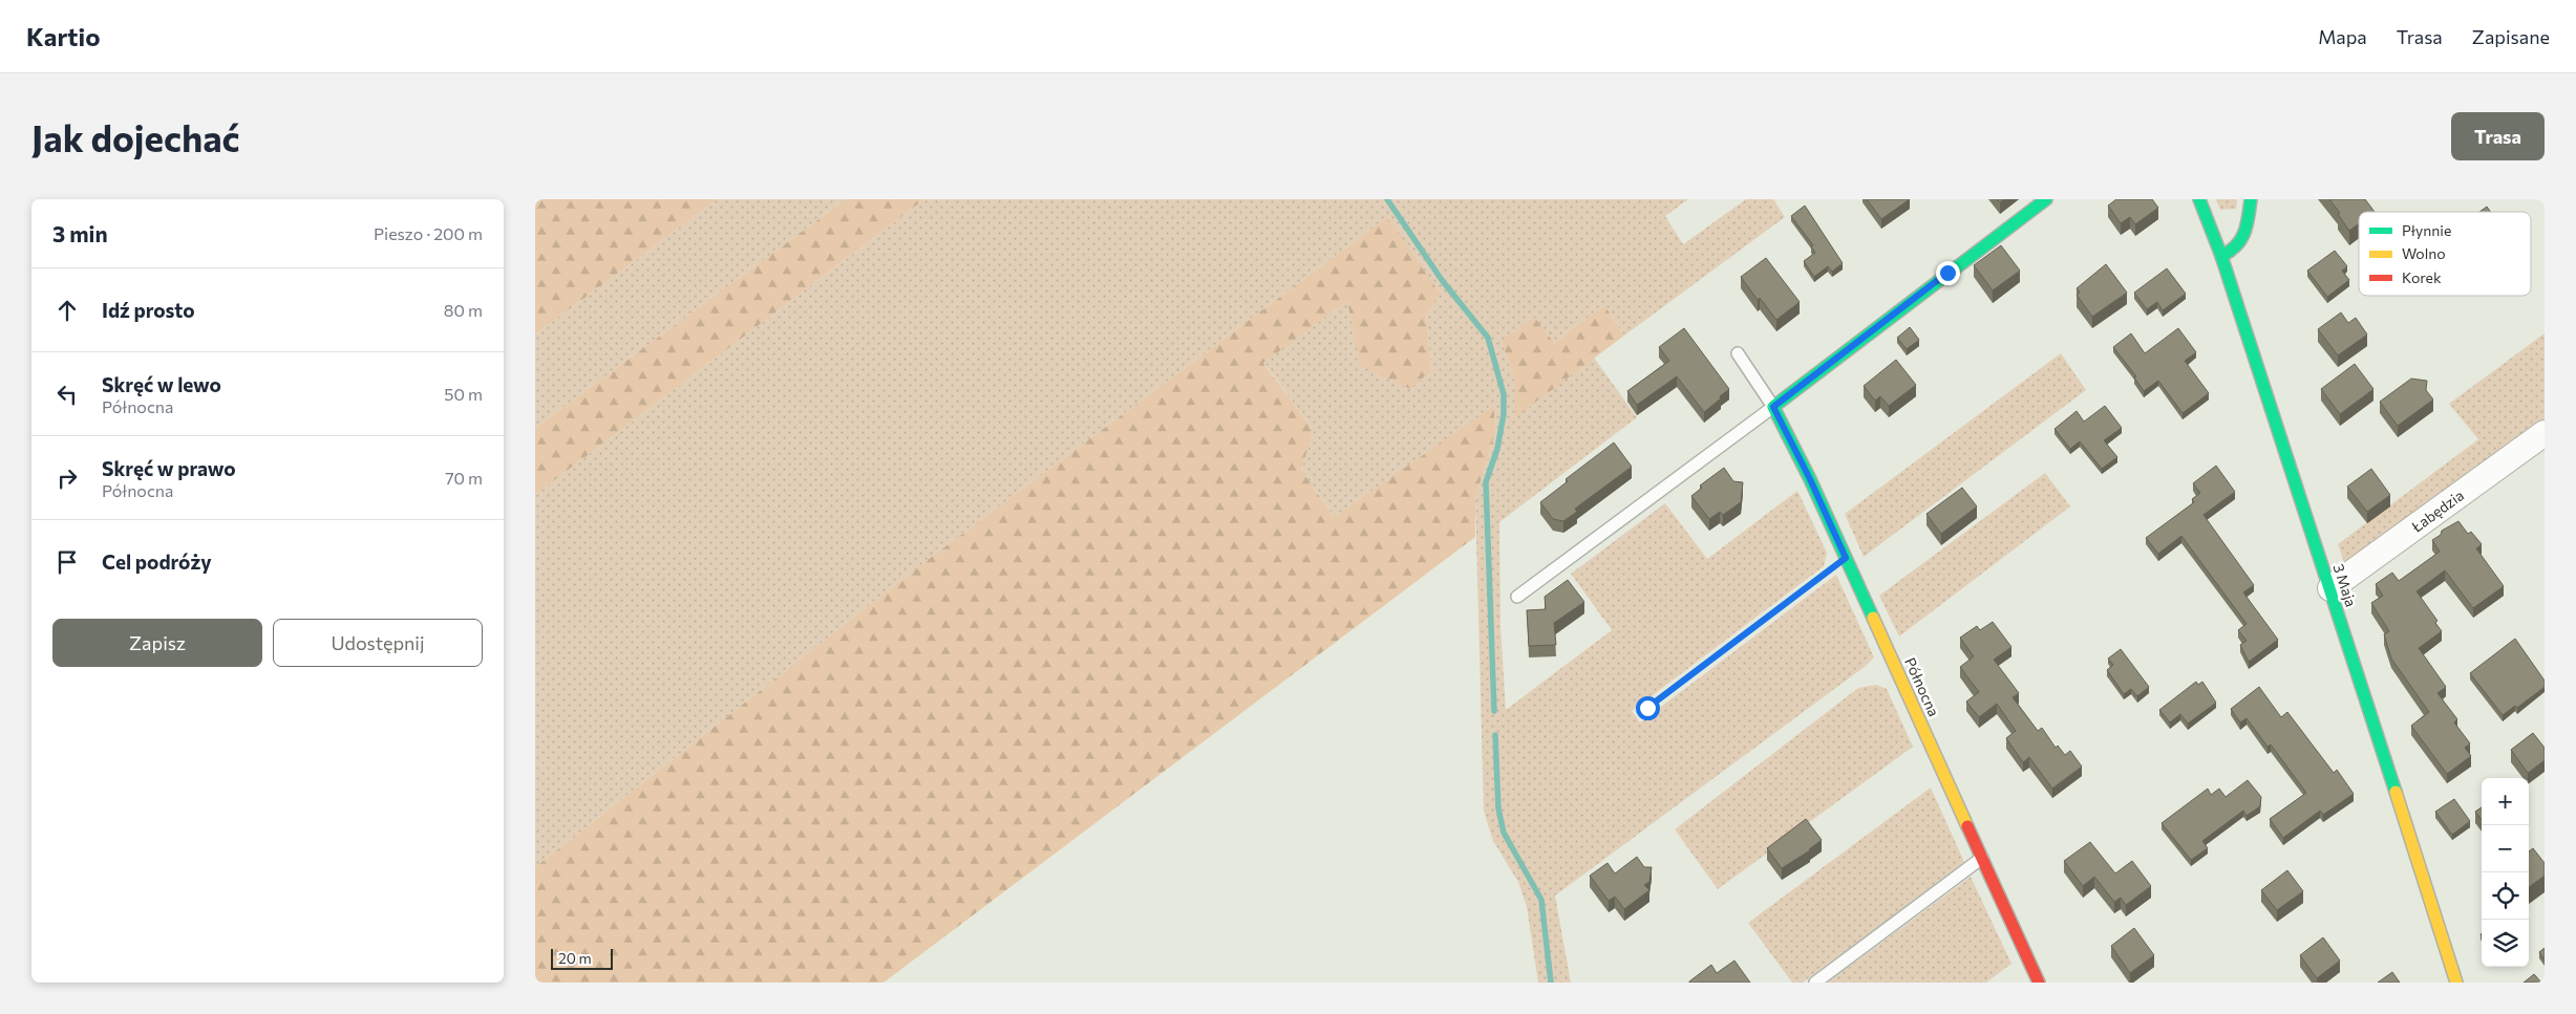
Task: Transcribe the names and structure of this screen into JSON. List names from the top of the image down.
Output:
{
  "streets": {
    "street": ["Łabędzia", "3 Maja", "Północna"]
  },
  "crossings": [
    ["Łabędzia", "3 Maja"]
  ],
  "legend": ["Płynnie", "Wolno", "Korek"],
  "scale_bar": "20 m",
  "page": {
    "header": "Kartio",
    "nav": ["Mapa", "Trasa", "Zapisane"],
    "buttons": [
      "Trasa",
      ["Zapisz", "Udostępnij"]
    ],
    "title": "Jak dojechać",
    "heading": ["3 min", "Pieszo · 200 m"],
    "list": [
      ["Idź prosto", "80 m"],
      ["Skręć w lewo", "Północna", "50 m"],
      ["Skręć w prawo", "Północna", "70 m"],
      "Cel podróży"
    ],
    "map_buttons": ["+", "−"],
    "scale": "20 m"
  }
}
